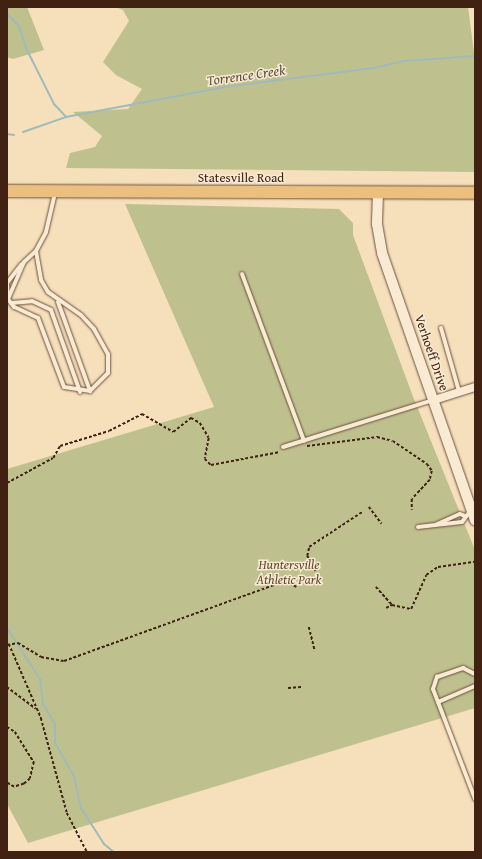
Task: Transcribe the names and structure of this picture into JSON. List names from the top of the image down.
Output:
{
  "streets": {
    "main road": ["Statesville Road"],
    "street": ["Verhoeff Drive"]
  },
  "crossings": [
    ["Statesville Road", "Verhoeff Drive"]
  ],
  "water": ["Torrence Creek"],
  "parks": ["Huntersville Athletic Park"]
}
